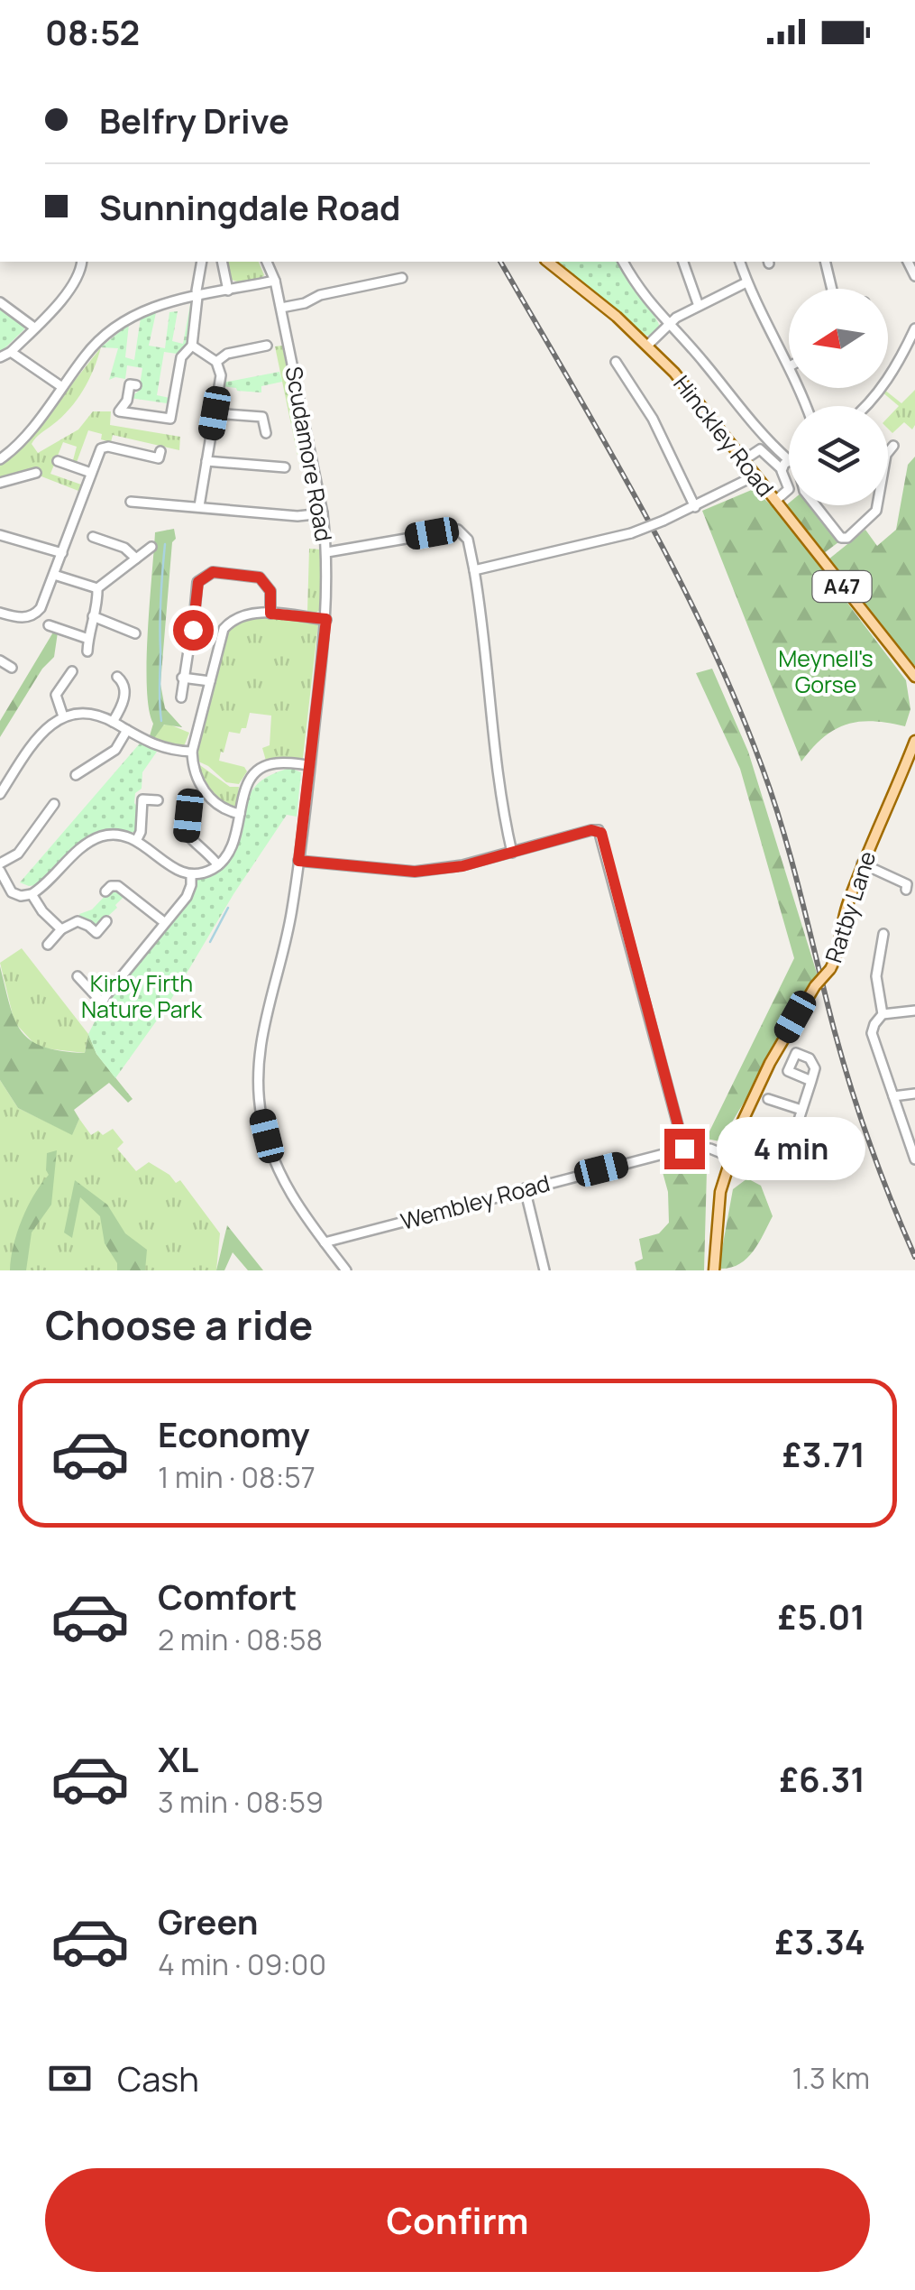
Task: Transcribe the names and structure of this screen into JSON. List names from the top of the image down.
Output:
{
  "streets": {
    "main road": ["Hinckley Road", "A47", "Ratby Lane"],
    "street": ["Scudamore Road", "Wembley Road"]
  },
  "crossings": [
    ["Scudamore Road", "Wembley Road"],
    ["Ratby Lane", "Wembley Road"]
  ],
  "parks": ["Meynell's Gorse", "Kirby Firth Nature Park"],
  "north": "left",
  "page": {
    "status": "08:52",
    "banner": ["Belfry Drive", "Sunningdale Road"],
    "bubble": "4 min",
    "heading": "Choose a ride",
    "list": [
      {
        "name": "Economy",
        "note": "1 min · 08:57",
        "value": "£3.71"
      },
      {
        "name": "Comfort",
        "note": "2 min · 08:58",
        "value": "£5.01"
      },
      {
        "name": "XL",
        "note": "3 min · 08:59",
        "value": "£6.31"
      },
      {
        "name": "Green",
        "note": "4 min · 09:00",
        "value": "£3.34"
      }
    ],
    "pay": ["Cash", "1.3 km"],
    "buttons": "Confirm"
  }
}
